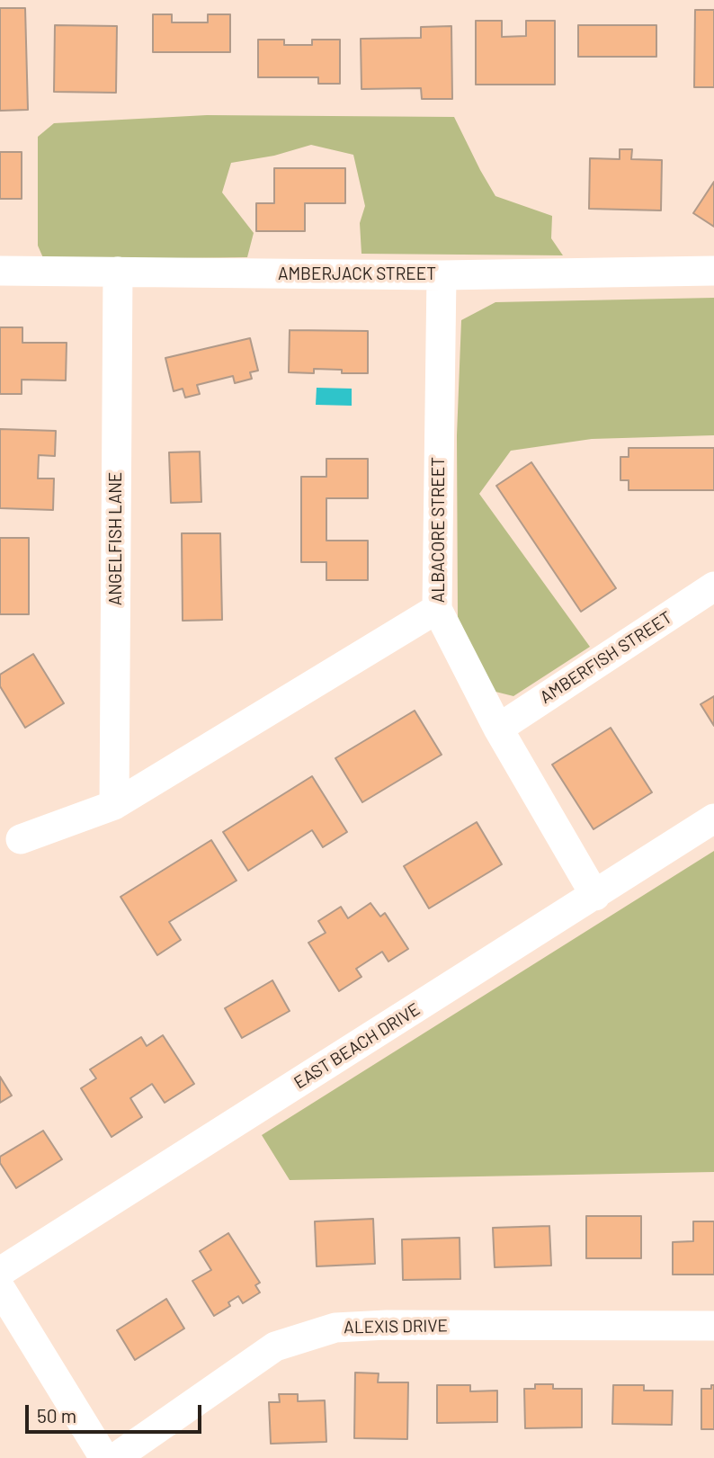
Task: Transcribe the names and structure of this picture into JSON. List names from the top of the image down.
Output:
{
  "streets": {
    "street": [
      "AMBERJACK STREET",
      "ALBACORE STREET",
      "ANGELFISH LANE",
      "AMBERFISH STREET",
      "EAST BEACH DRIVE",
      "ALEXIS DRIVE"
    ]
  },
  "crossings": [
    ["AMBERJACK STREET", "ALBACORE STREET"],
    ["AMBERJACK STREET", "ANGELFISH LANE"],
    ["ALBACORE STREET", "AMBERFISH STREET"],
    ["ALBACORE STREET", "EAST BEACH DRIVE"]
  ],
  "scale_bar": "50 m"
}
